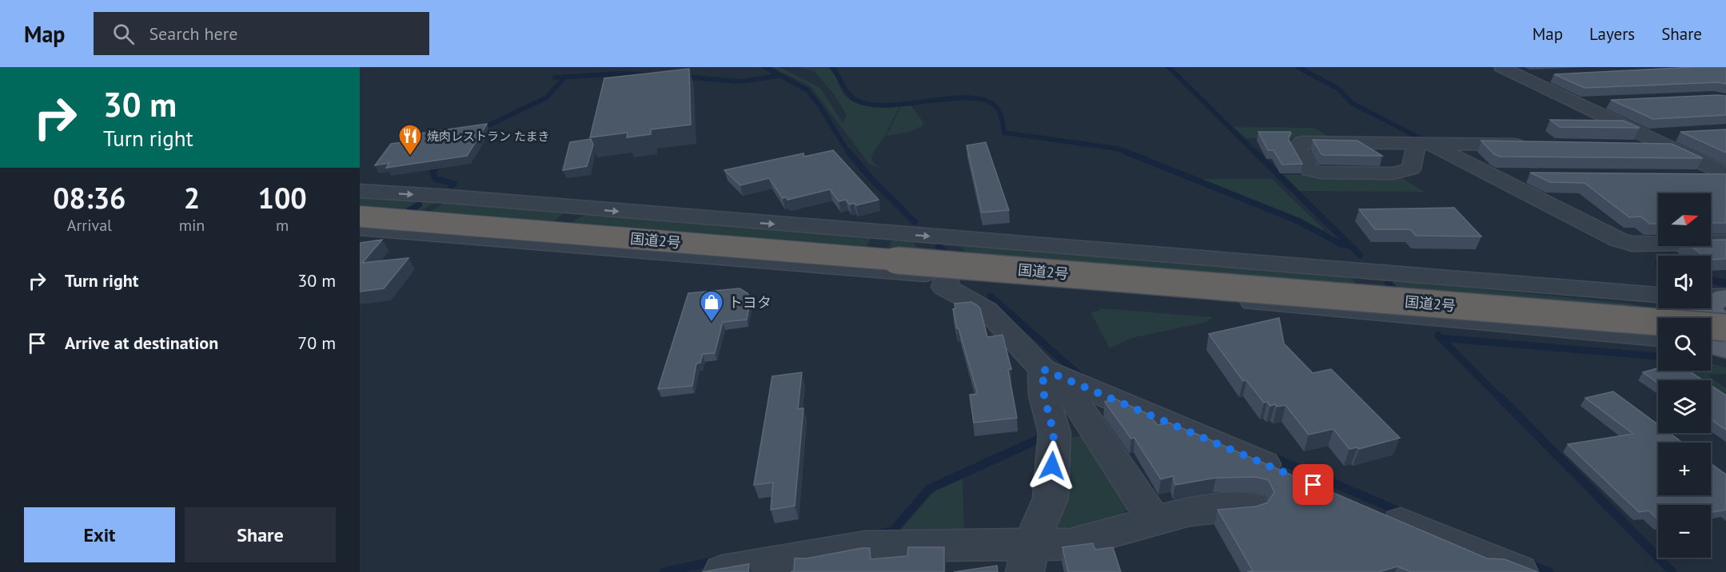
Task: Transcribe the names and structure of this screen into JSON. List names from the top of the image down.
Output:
{
  "streets": {
    "highway": ["国道2号"]
  },
  "places": {
    "restaurant": ["焼肉レストラン たまき"],
    "shop": ["トヨタ"]
  },
  "north": "right",
  "page": {
    "header": "Map",
    "search": "Search here",
    "nav": ["Map", "Layers", "Share"],
    "turn": ["30 m", "Turn right"],
    "eta": [
      "08:36",
      "Arrival",
      "2",
      "min",
      "100",
      "m"
    ],
    "map_buttons": ["+", "−"],
    "list": [
      {
        "name": "Turn right",
        "value": "30 m"
      },
      {
        "name": "Arrive at destination",
        "value": "70 m"
      }
    ],
    "buttons": ["Exit", "Share"]
  }
}
